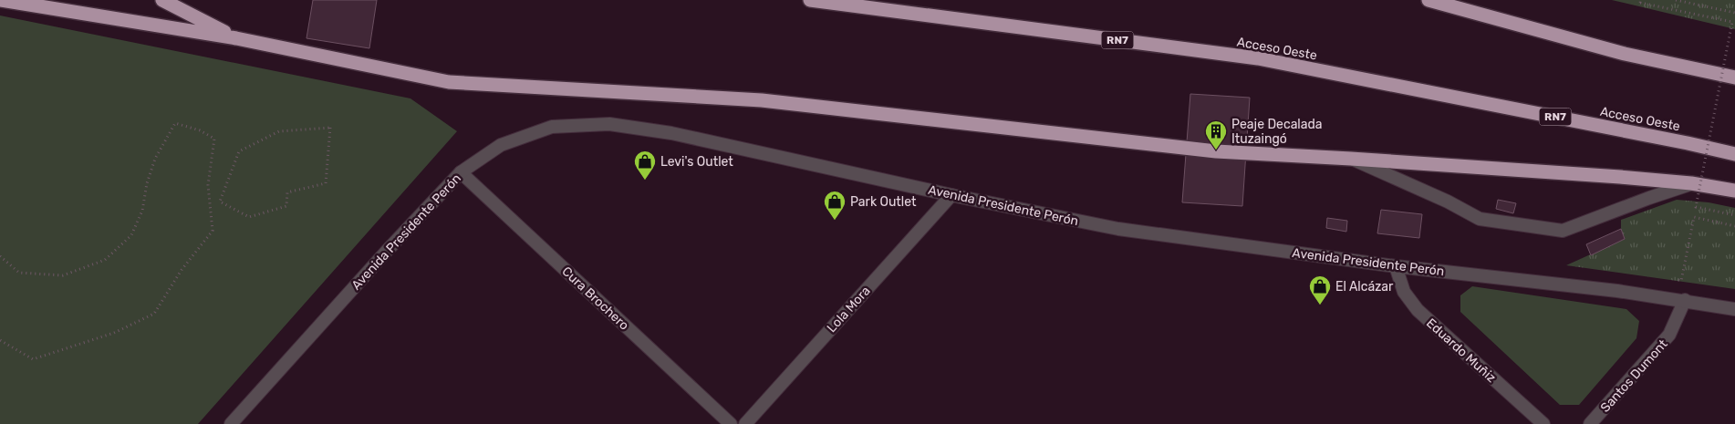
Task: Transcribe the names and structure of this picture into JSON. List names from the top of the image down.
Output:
{
  "streets": {
    "highway": ["RN7", "Acceso Oeste"],
    "street": [
      "Avenida Presidente Perón",
      "Cura Brochero",
      "Lola Mora",
      "Eduardo Muñiz",
      "Santos Dumont"
    ]
  },
  "crossings": [
    ["Avenida Presidente Perón", "Cura Brochero"],
    ["Avenida Presidente Perón", "Lola Mora"],
    ["Avenida Presidente Perón", "Eduardo Muñiz"],
    ["Avenida Presidente Perón", "Santos Dumont"]
  ],
  "places": {
    "building": ["Peaje Decalada Ituzaingó"],
    "shop": ["Levi's Outlet", "Park Outlet", "El Alcázar"]
  }
}
